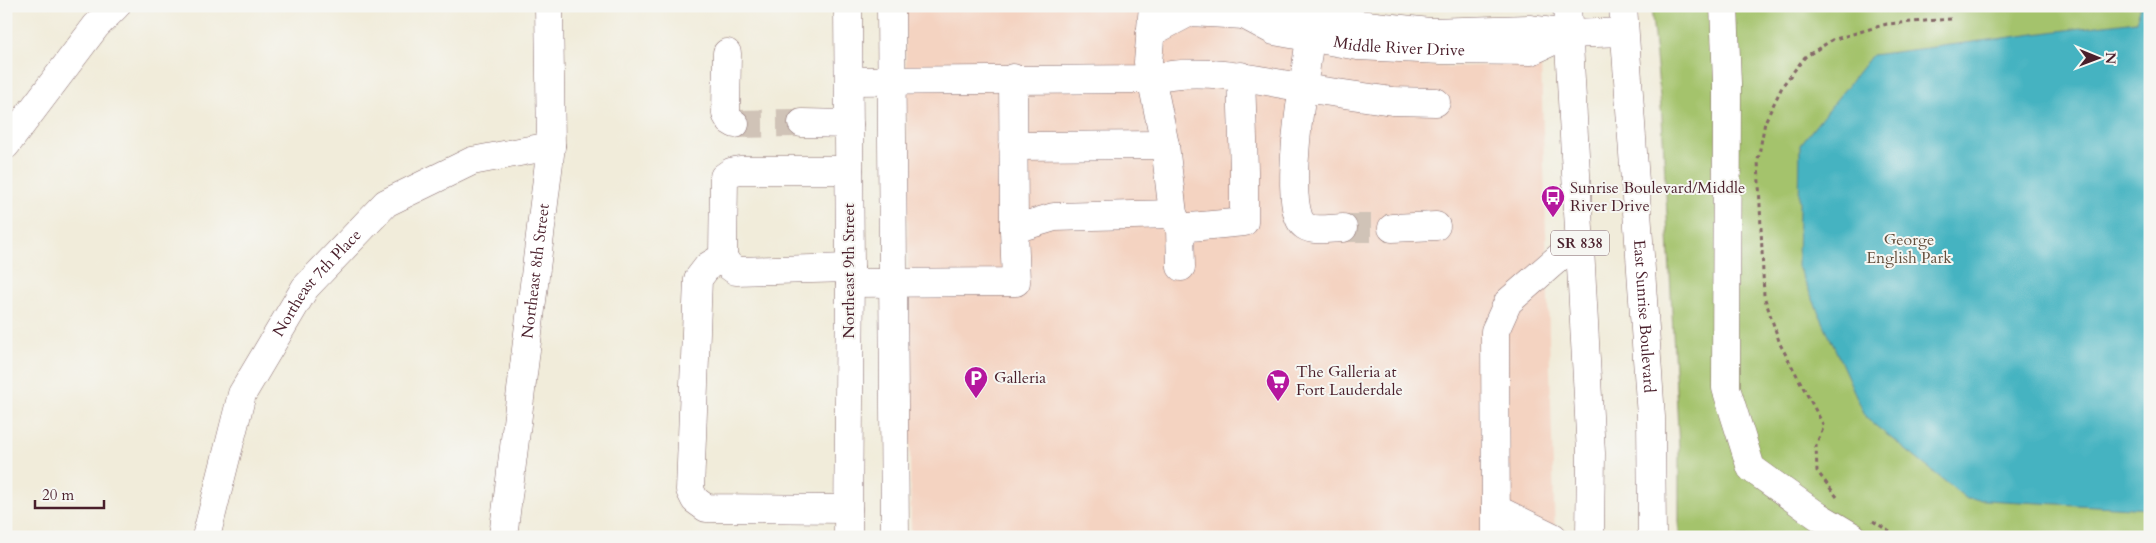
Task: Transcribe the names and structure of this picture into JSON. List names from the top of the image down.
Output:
{
  "streets": {
    "street": [
      "Middle River Drive",
      "SR 838",
      "Northeast 9th Street",
      "Northeast 8th Street",
      "Northeast 7th Place",
      "East Sunrise Boulevard"
    ]
  },
  "crossings": [
    ["Middle River Drive", "SR 838"],
    ["Middle River Drive", "East Sunrise Boulevard"],
    ["Northeast 8th Street", "Northeast 7th Place"]
  ],
  "parks": ["George English Park"],
  "places": {
    "bus stop": ["Sunrise Boulevard/Middle River Drive"],
    "parking": ["Galleria"],
    "supermarket": ["The Galleria at Fort Lauderdale"]
  },
  "scale_bar": "20 m",
  "north": "right"
}
